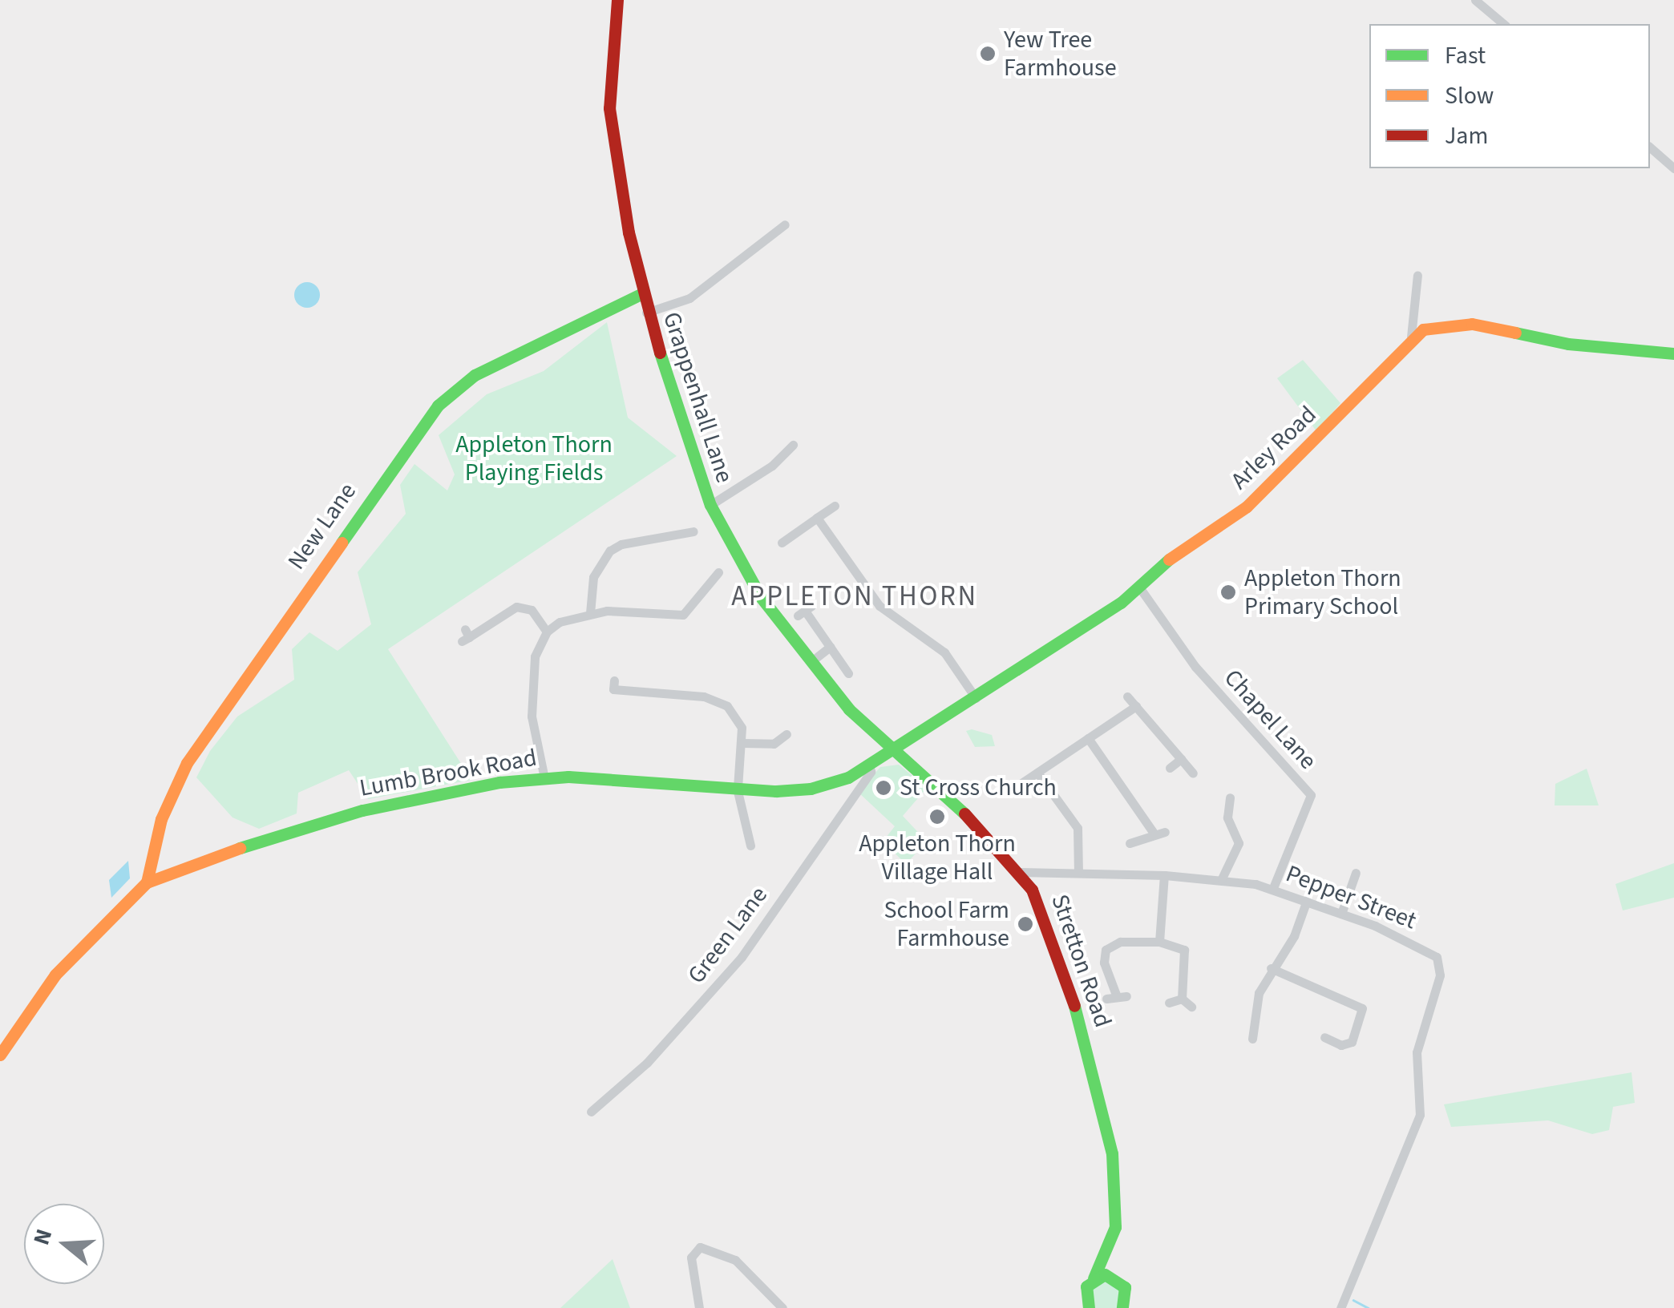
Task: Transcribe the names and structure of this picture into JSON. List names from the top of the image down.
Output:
{
  "streets": {
    "street": [
      "Grappenhall Lane",
      "Arley Road",
      "New Lane",
      "Chapel Lane",
      "Lumb Brook Road",
      "Pepper Street",
      "Green Lane",
      "Stretton Road"
    ]
  },
  "crossings": [
    ["Grappenhall Lane", "Arley Road"],
    ["Grappenhall Lane", "New Lane"],
    ["Grappenhall Lane", "Lumb Brook Road"],
    ["Grappenhall Lane", "Stretton Road"],
    ["Arley Road", "Chapel Lane"],
    ["Arley Road", "Lumb Brook Road"],
    ["Arley Road", "Stretton Road"],
    ["New Lane", "Lumb Brook Road"],
    ["Chapel Lane", "Pepper Street"],
    ["Lumb Brook Road", "Green Lane"],
    ["Lumb Brook Road", "Stretton Road"],
    ["Pepper Street", "Stretton Road"]
  ],
  "districts": ["APPLETON THORN"],
  "parks": ["Appleton Thorn Playing Fields"],
  "places": [
    "Yew Tree Farmhouse",
    "Appleton Thorn Primary School",
    "St Cross Church",
    "Appleton Thorn Village Hall",
    "School Farm Farmhouse"
  ],
  "legend": ["Fast", "Slow", "Jam"],
  "north": "left"
}
